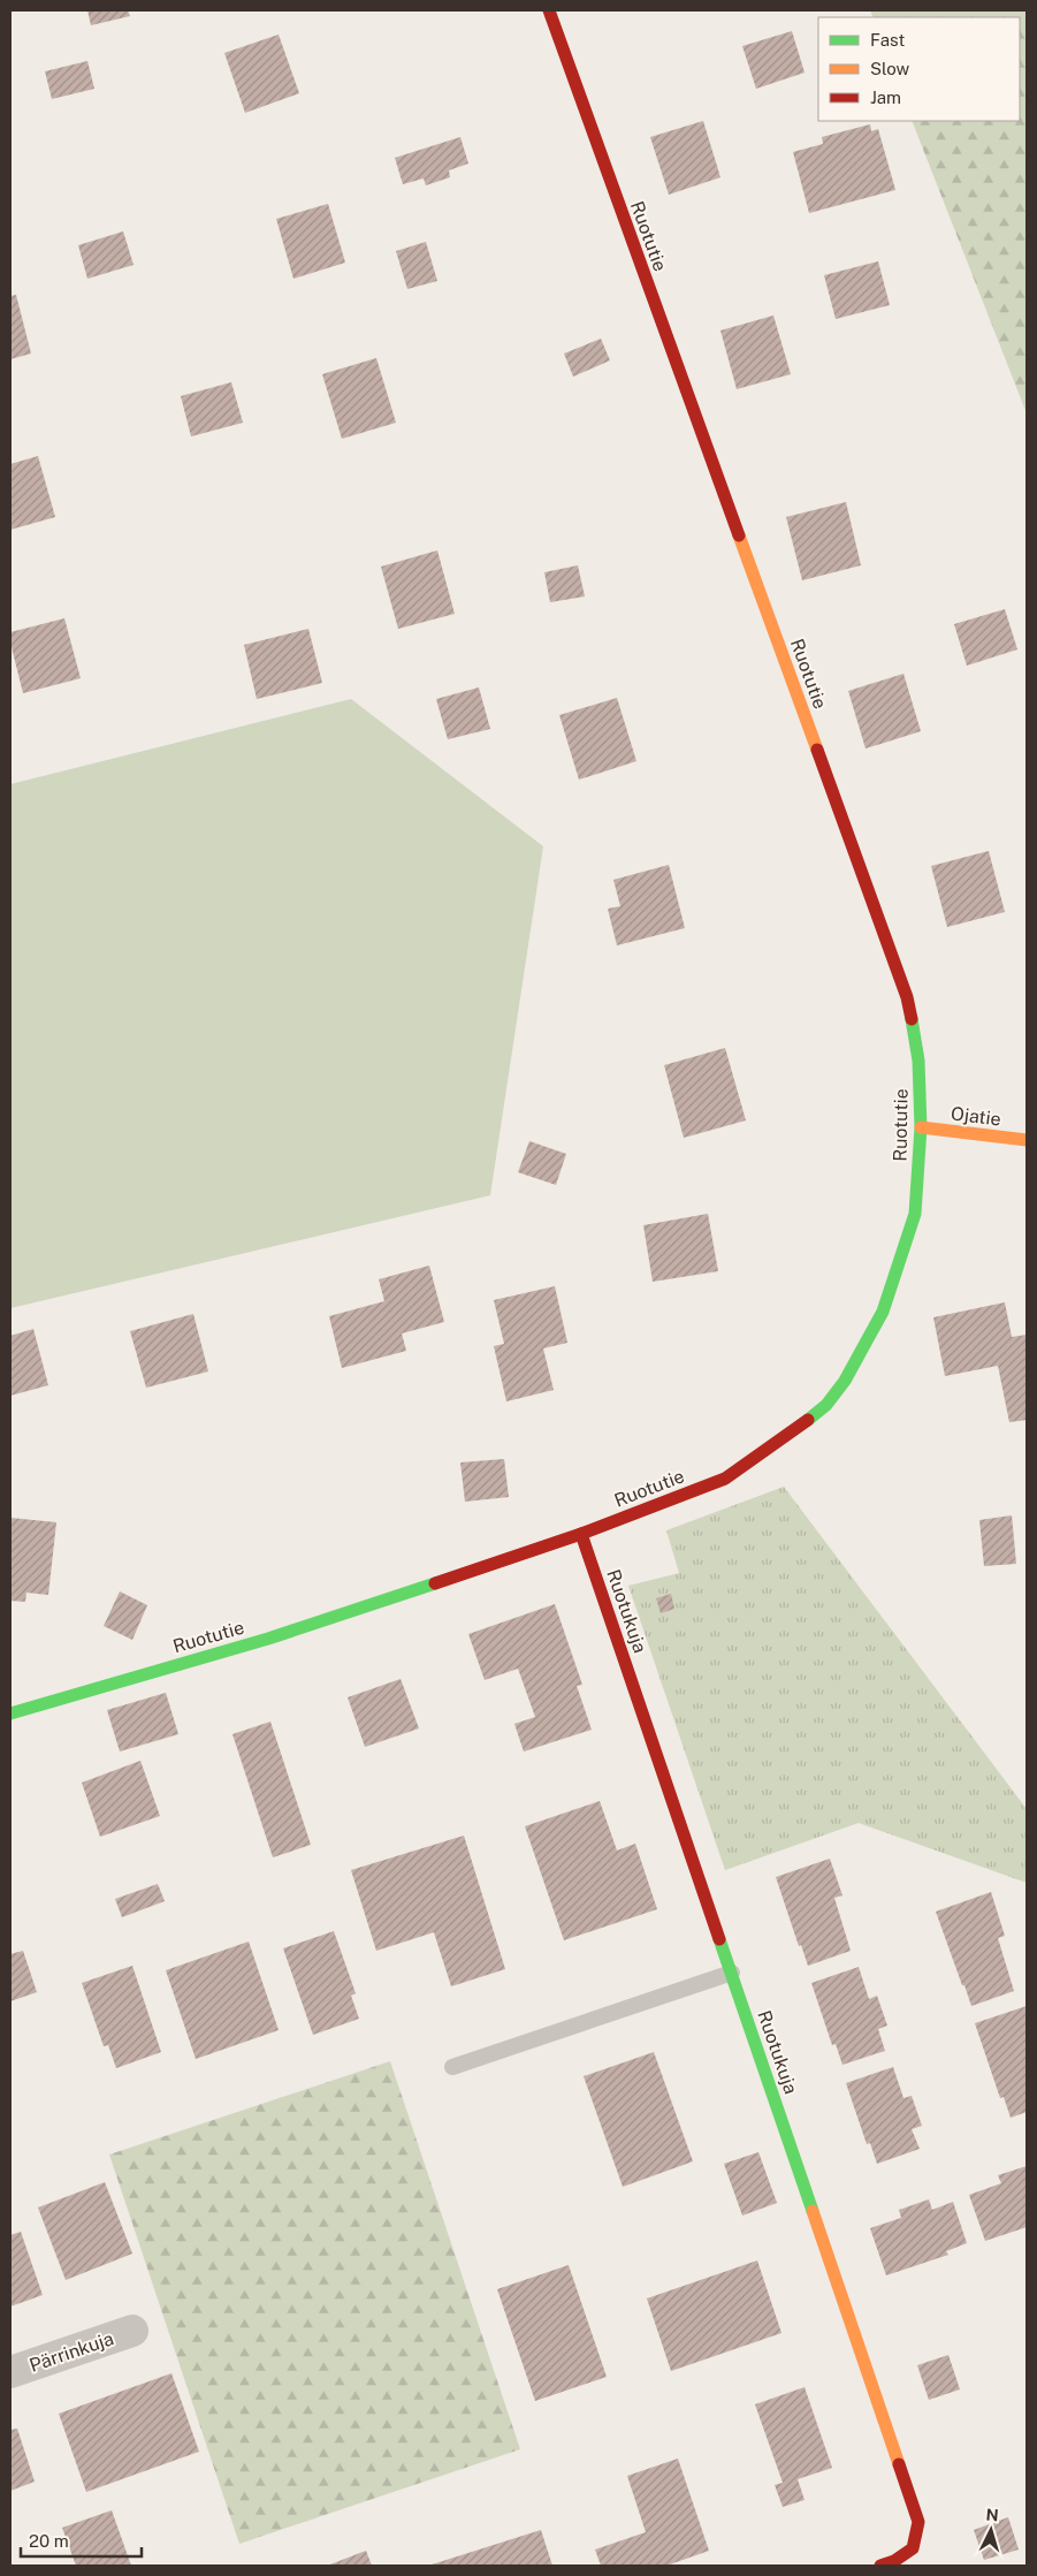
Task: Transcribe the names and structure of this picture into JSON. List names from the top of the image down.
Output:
{
  "streets": {
    "street": [
      "Ruotutie",
      "Ojatie",
      "Ruotukuja",
      "Pärrinkuja"
    ]
  },
  "crossings": [
    ["Ruotutie", "Ojatie"],
    ["Ruotutie", "Ruotukuja"]
  ],
  "legend": ["Fast", "Slow", "Jam"],
  "scale_bar": "20 m",
  "north": "top"
}
